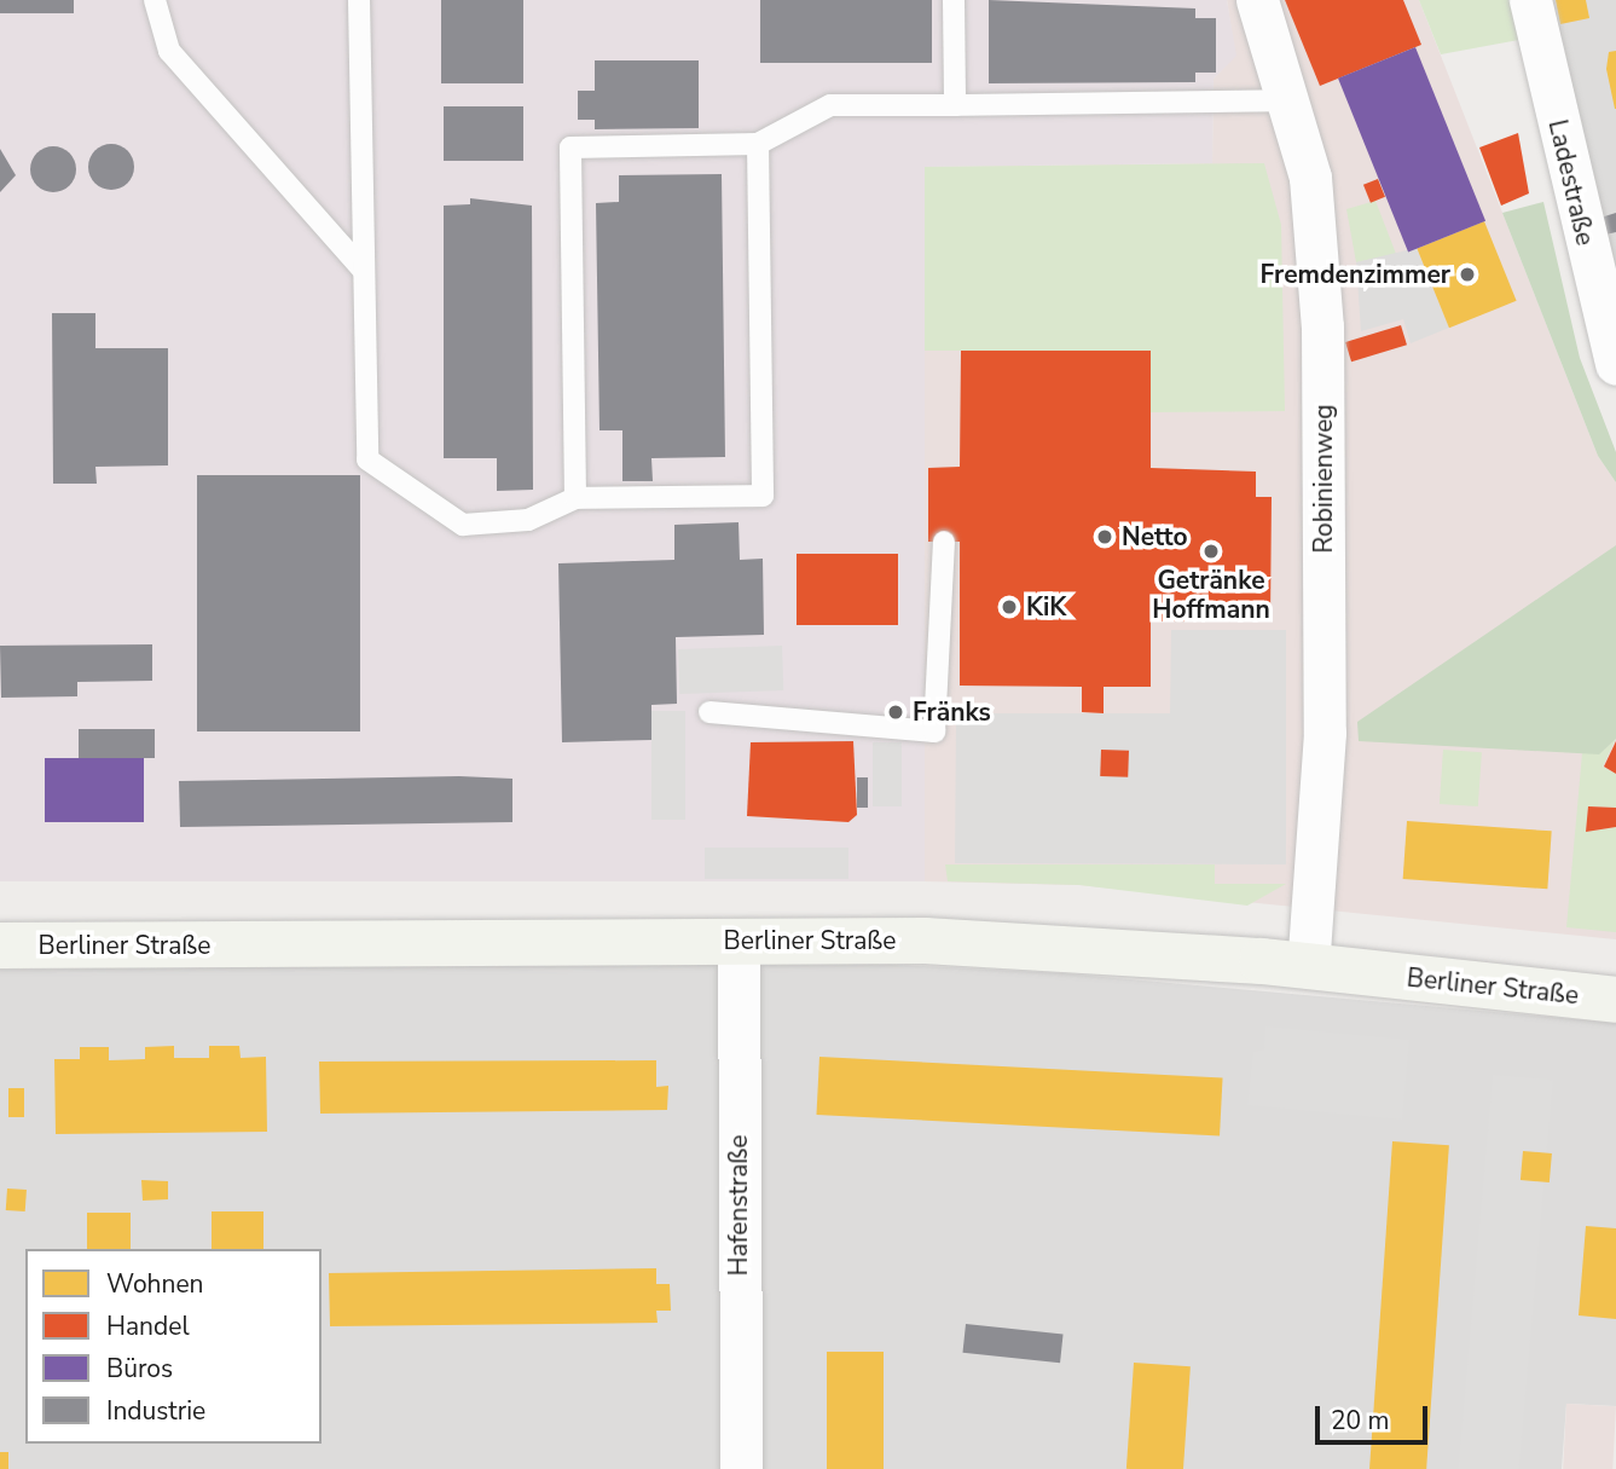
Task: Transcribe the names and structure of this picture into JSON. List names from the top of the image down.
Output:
{
  "streets": {
    "main road": ["Berliner Straße"],
    "street": ["Ladestraße", "Robinienweg", "Hafenstraße"]
  },
  "crossings": [
    ["Robinienweg", "Berliner Straße"],
    ["Berliner Straße", "Hafenstraße"]
  ],
  "places": [
    "Fremdenzimmer",
    "Netto",
    "Getränke Hoffmann",
    "KiK",
    "Fränks"
  ],
  "legend": [
    "Wohnen",
    "Handel",
    "Büros",
    "Industrie"
  ],
  "scale_bar": "20 m"
}
